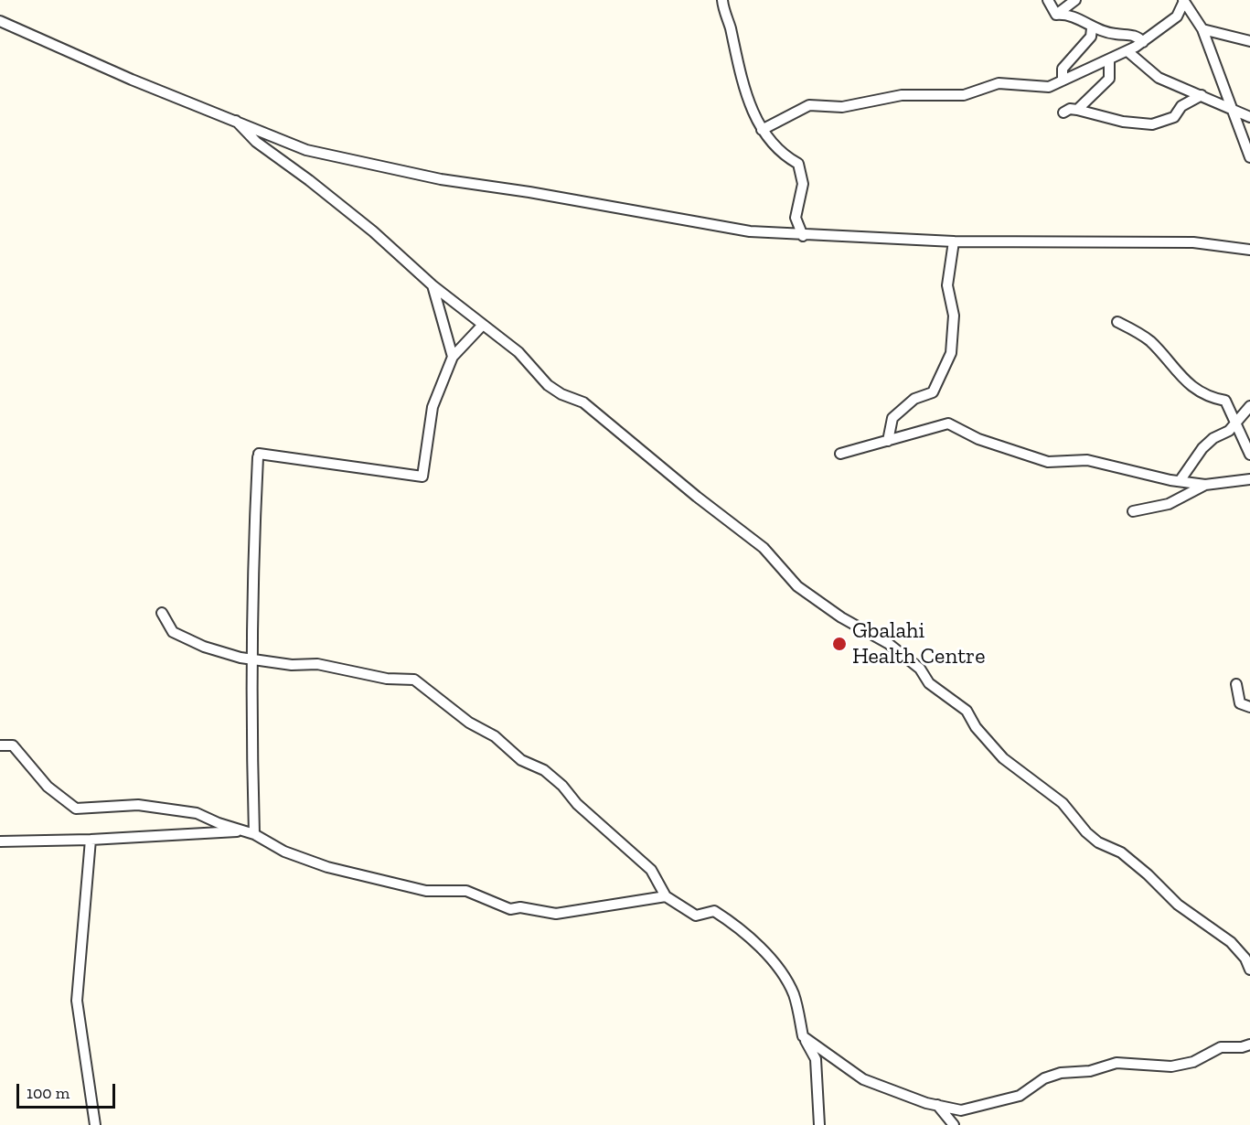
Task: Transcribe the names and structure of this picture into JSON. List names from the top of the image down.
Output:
{
  "places": ["Gbalahi Health Centre"],
  "scale_bar": "100 m"
}
